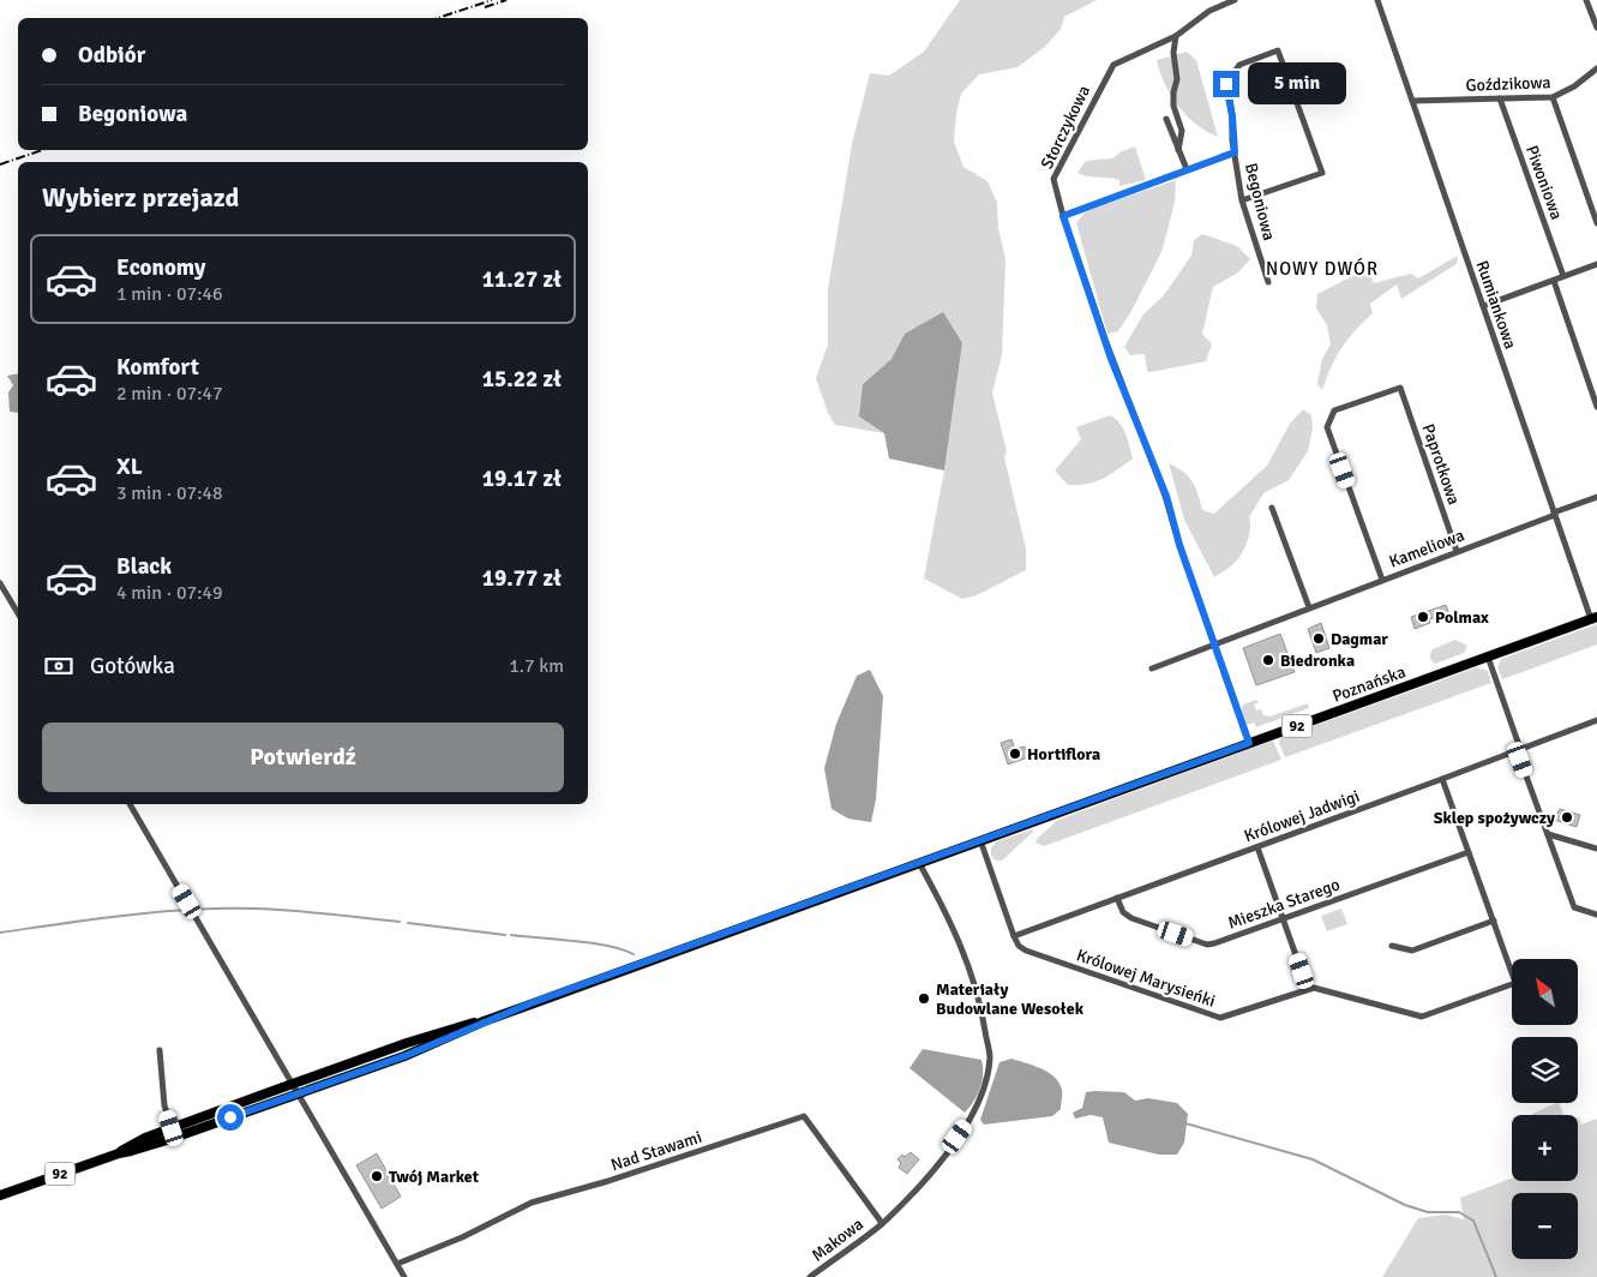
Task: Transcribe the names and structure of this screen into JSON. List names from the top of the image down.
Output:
{
  "streets": {
    "main road": ["Poznańska", "92"],
    "street": [
      "Goździkowa",
      "Storczykowa",
      "Piwoniowa",
      "Begoniowa",
      "Rumiankowa",
      "Paprotkowa",
      "Kameliowa",
      "Królowej Jadwigi",
      "Mieszka Starego",
      "Królowej Marysieńki",
      "Nad Stawami",
      "Makowa"
    ]
  },
  "crossings": [
    ["Goździkowa", "Piwoniowa"],
    ["Goździkowa", "Rumiankowa"],
    ["Storczykowa", "Kameliowa"],
    ["Storczykowa", "Poznańska"],
    ["Rumiankowa", "Kameliowa"],
    ["Rumiankowa", "Poznańska"],
    ["Paprotkowa", "Kameliowa"],
    ["Poznańska", "92"],
    ["92", "Makowa"],
    ["Królowej Jadwigi", "Mieszka Starego"],
    ["Królowej Jadwigi", "Królowej Marysieńki"],
    ["Nad Stawami", "Makowa"]
  ],
  "districts": ["NOWY DWÓR"],
  "places": [
    "Polmax",
    "Dagmar",
    "Biedronka",
    "Hortiflora",
    "Sklep spożywczy",
    "Materiały Budowlane Wesołek",
    "Twój Market"
  ],
  "north": "top left",
  "page": {
    "banner": ["Odbiór", "Begoniowa"],
    "bubble": "5 min",
    "heading": "Wybierz przejazd",
    "list": [
      {
        "name": "Economy",
        "note": "1 min · 07:46",
        "value": "11.27 zł"
      },
      {
        "name": "Komfort",
        "note": "2 min · 07:47",
        "value": "15.22 zł"
      },
      {
        "name": "XL",
        "note": "3 min · 07:48",
        "value": "19.17 zł"
      },
      {
        "name": "Black",
        "note": "4 min · 07:49",
        "value": "19.77 zł"
      }
    ],
    "pay": ["Gotówka", "1.7 km"],
    "buttons": "Potwierdź",
    "map_buttons": ["+", "−"]
  }
}
